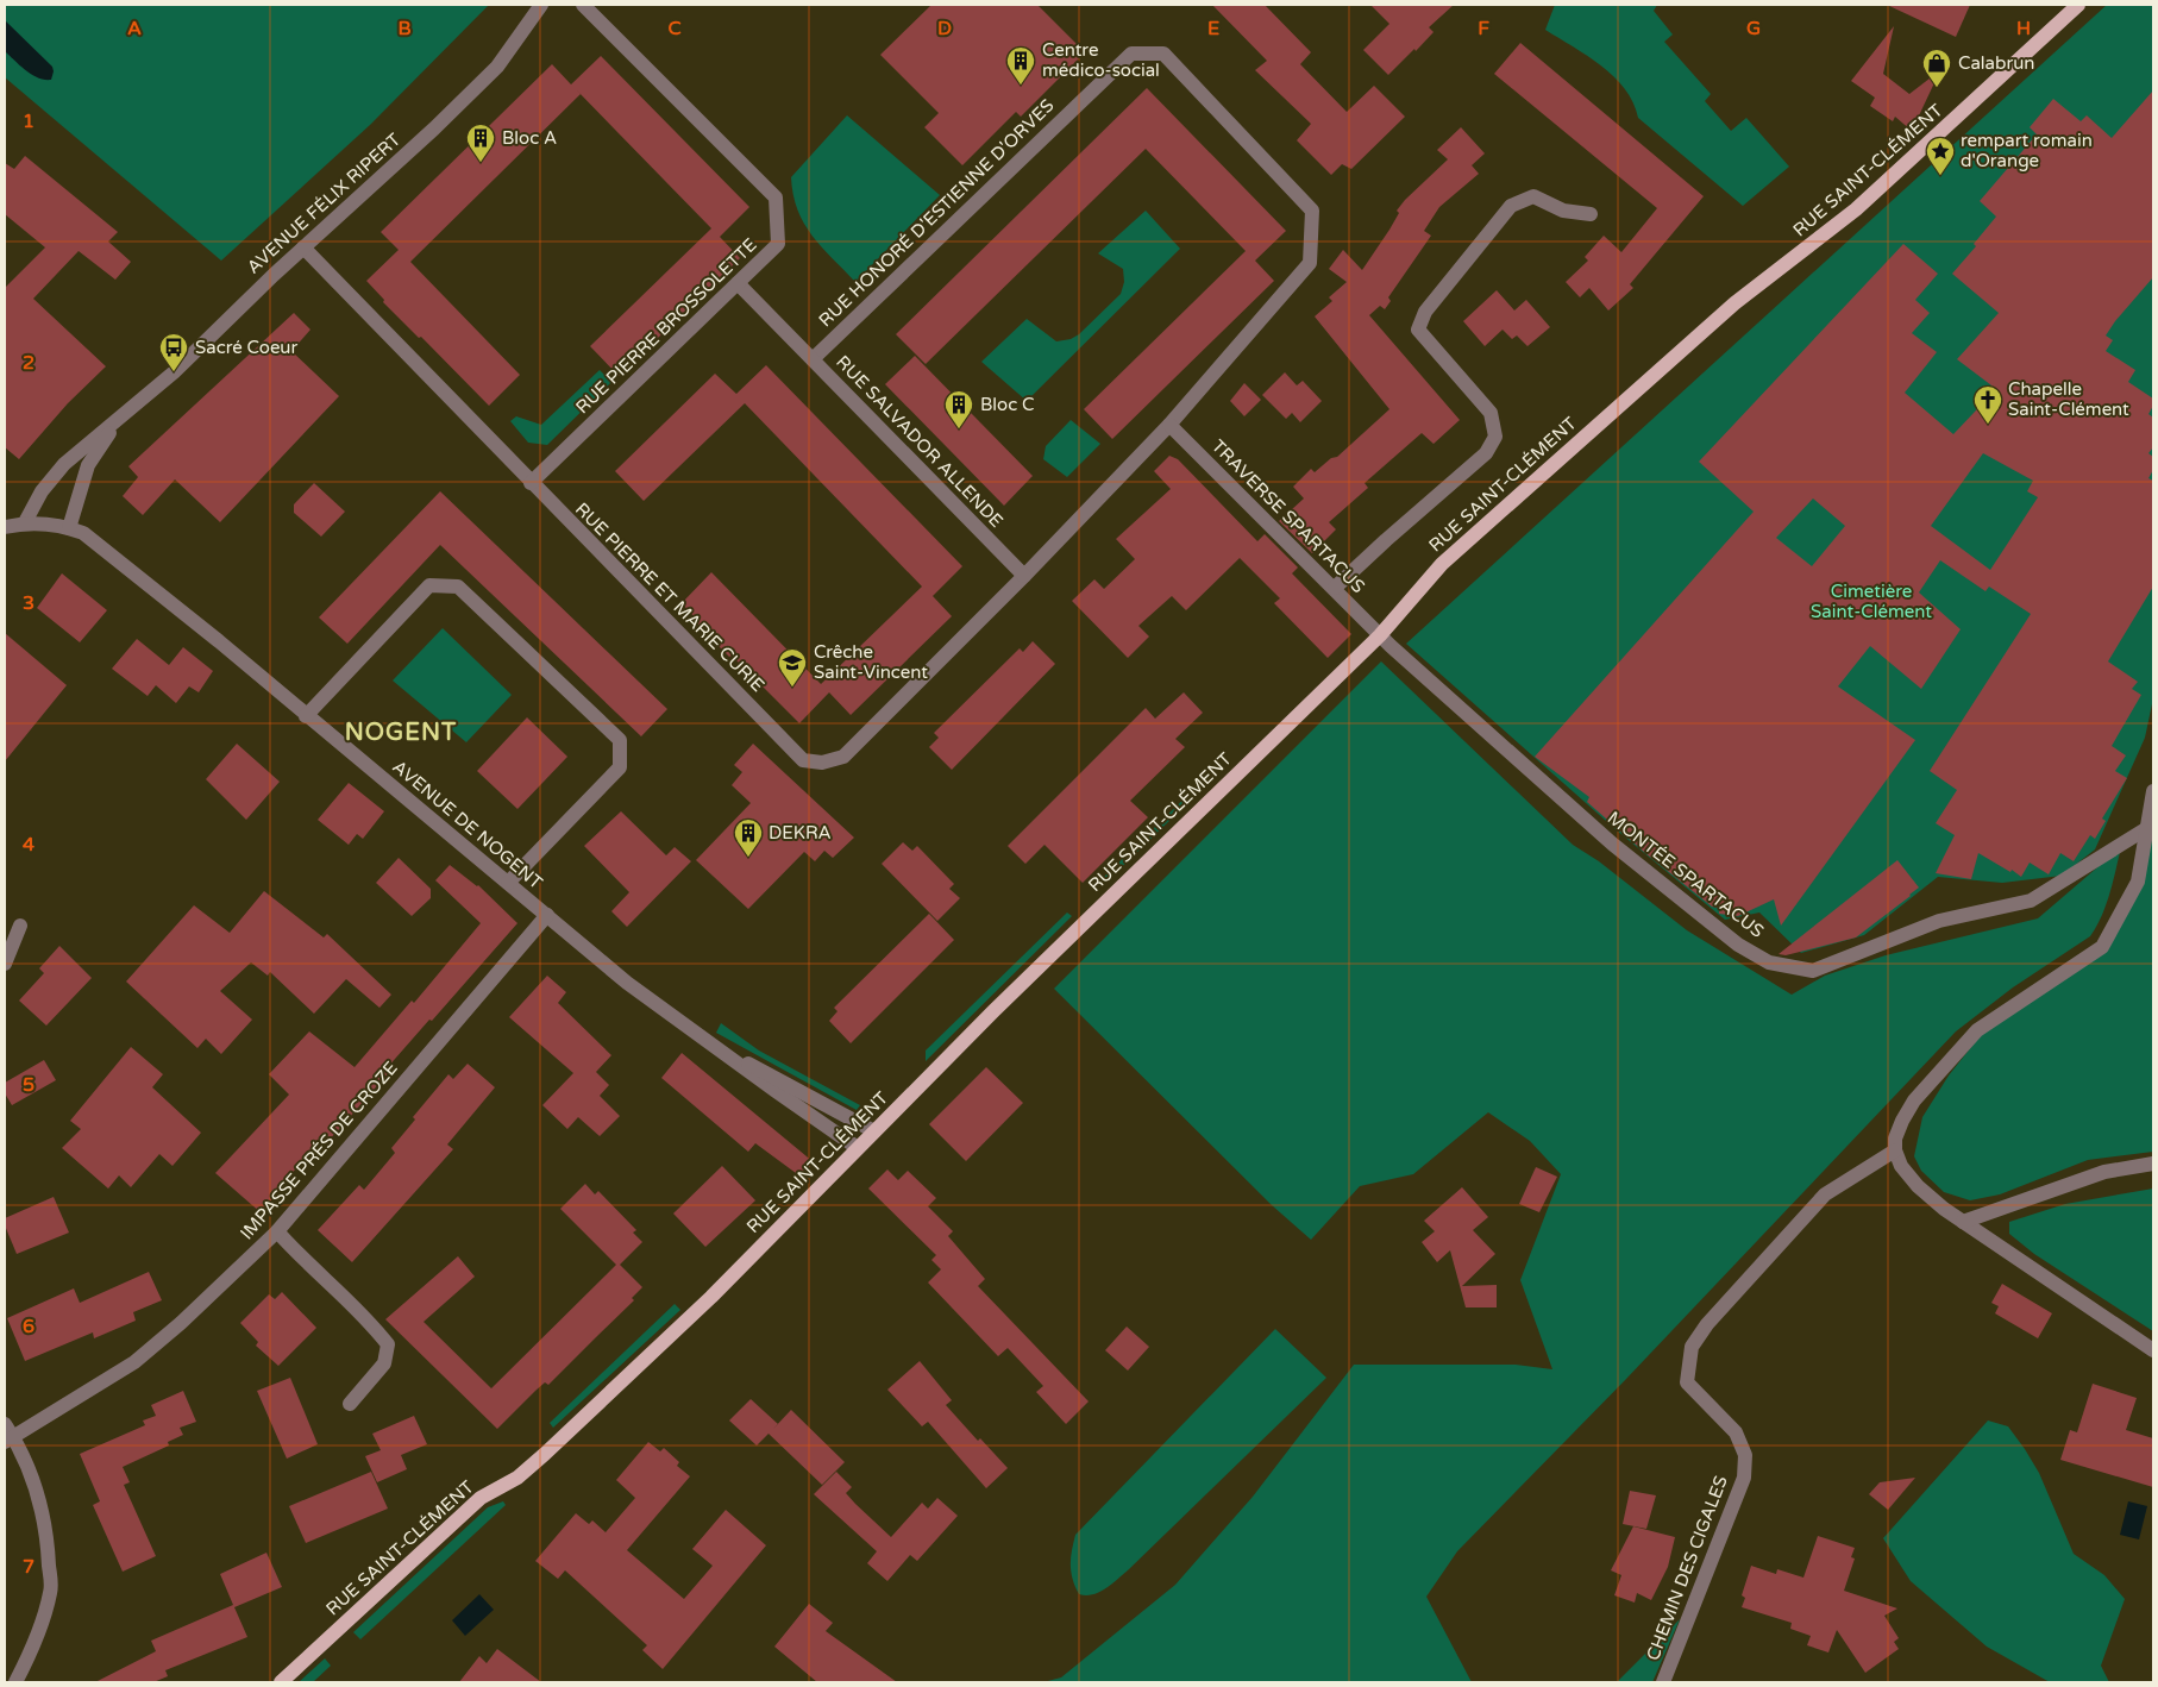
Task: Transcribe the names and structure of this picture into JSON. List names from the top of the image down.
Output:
{
  "streets": {
    "main road": ["RUE SAINT-CLÉMENT"],
    "street": [
      "AVENUE FÉLIX RIPERT",
      "RUE HONORÉ D'ESTIENNE D'ORVES",
      "RUE PIERRE BROSSOLETTE",
      "RUE SALVADOR ALLENDE",
      "TRAVERSE SPARTACUS",
      "RUE PIERRE ET MARIE CURIE",
      "AVENUE DE NOGENT",
      "MONTÉE SPARTACUS",
      "IMPASSE PRÉS DE CROZE",
      "CHEMIN DES CIGALES"
    ]
  },
  "crossings": [
    ["RUE SAINT-CLÉMENT", "TRAVERSE SPARTACUS"],
    ["RUE SAINT-CLÉMENT", "AVENUE DE NOGENT"],
    ["RUE SAINT-CLÉMENT", "MONTÉE SPARTACUS"],
    ["AVENUE FÉLIX RIPERT", "RUE PIERRE ET MARIE CURIE"],
    ["AVENUE FÉLIX RIPERT", "AVENUE DE NOGENT"],
    ["RUE HONORÉ D'ESTIENNE D'ORVES", "RUE SALVADOR ALLENDE"],
    ["RUE HONORÉ D'ESTIENNE D'ORVES", "TRAVERSE SPARTACUS"],
    ["RUE HONORÉ D'ESTIENNE D'ORVES", "RUE PIERRE ET MARIE CURIE"],
    ["RUE PIERRE BROSSOLETTE", "RUE SALVADOR ALLENDE"],
    ["RUE PIERRE BROSSOLETTE", "RUE PIERRE ET MARIE CURIE"],
    ["RUE SALVADOR ALLENDE", "RUE PIERRE ET MARIE CURIE"],
    ["TRAVERSE SPARTACUS", "MONTÉE SPARTACUS"],
    ["AVENUE DE NOGENT", "IMPASSE PRÉS DE CROZE"]
  ],
  "districts": ["NOGENT"],
  "parks": ["Cimetière Saint-Clément"],
  "places": {
    "building": [
      "Centre médico-social",
      "Bloc A",
      "Bloc C",
      "DEKRA"
    ],
    "shop": ["Calabrun"],
    "place": ["rempart romain d'Orange"],
    "bus stop": ["Sacré Coeur"],
    "church": ["Chapelle Saint-Clément"],
    "school or university": ["Crêche Saint-Vincent"]
  },
  "grid": {
    "columns": [
      "A",
      "B",
      "C",
      "D",
      "E",
      "F",
      "G",
      "H"
    ],
    "rows": [
      "1",
      "2",
      "3",
      "4",
      "5",
      "6",
      "7"
    ]
  }
}
